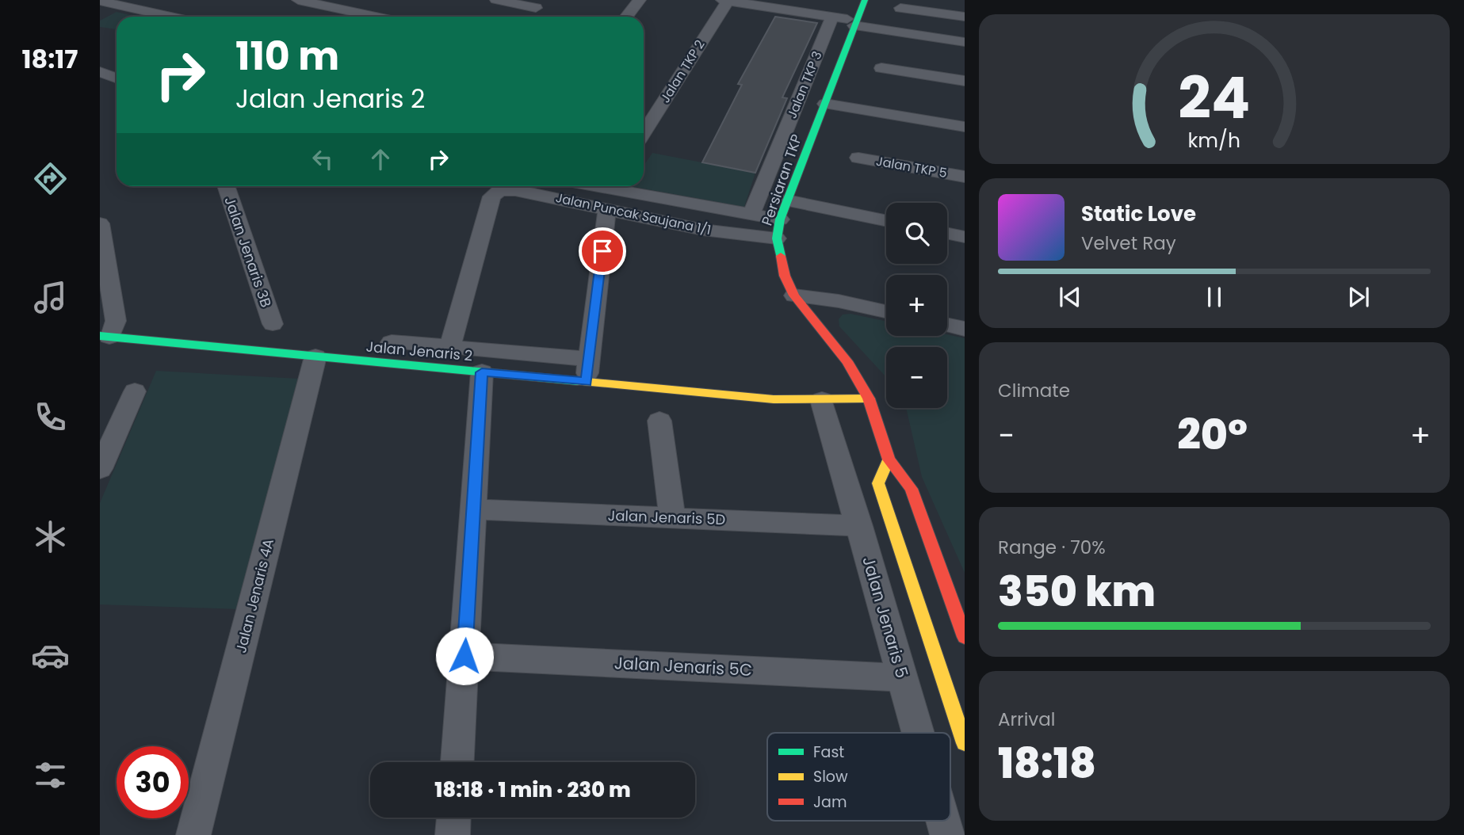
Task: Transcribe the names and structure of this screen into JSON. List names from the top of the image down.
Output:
{
  "streets": {
    "street": [
      "Jalan TKP 2",
      "Jalan TKP 3",
      "Jalan TKP 5",
      "Persiaran TKP",
      "Jalan Puncak Saujana 1/1",
      "Jalan Jenaris 3B",
      "Jalan Jenaris 2",
      "Jalan Jenaris 5D",
      "Jalan Jenaris 4A",
      "Jalan Jenaris 5",
      "Jalan Jenaris 5C"
    ]
  },
  "crossings": [
    ["Persiaran TKP", "Jalan Puncak Saujana 1/1"],
    ["Persiaran TKP", "Jalan Jenaris 2"],
    ["Jalan Jenaris 2", "Jalan Jenaris 4A"],
    ["Jalan Jenaris 2", "Jalan Jenaris 5"],
    ["Jalan Jenaris 5D", "Jalan Jenaris 5"],
    ["Jalan Jenaris 5", "Jalan Jenaris 5C"]
  ],
  "legend": ["Fast", "Slow", "Jam"],
  "page": {
    "tabs": "18:17",
    "turn": ["110 m", "Jalan Jenaris 2"],
    "song": ["Static Love", "Velvet Ray"],
    "map_buttons": ["+", "−"],
    "tile": [
      "Climate",
      ["Range · 70%", "350 km"],
      ["Arrival", "18:18"]
    ],
    "heat": ["−", "20°", "+"],
    "limit": "30",
    "trip": "18:18 · 1 min · 230 m",
    "gauge": ["24", "km/h"]
  }
}
